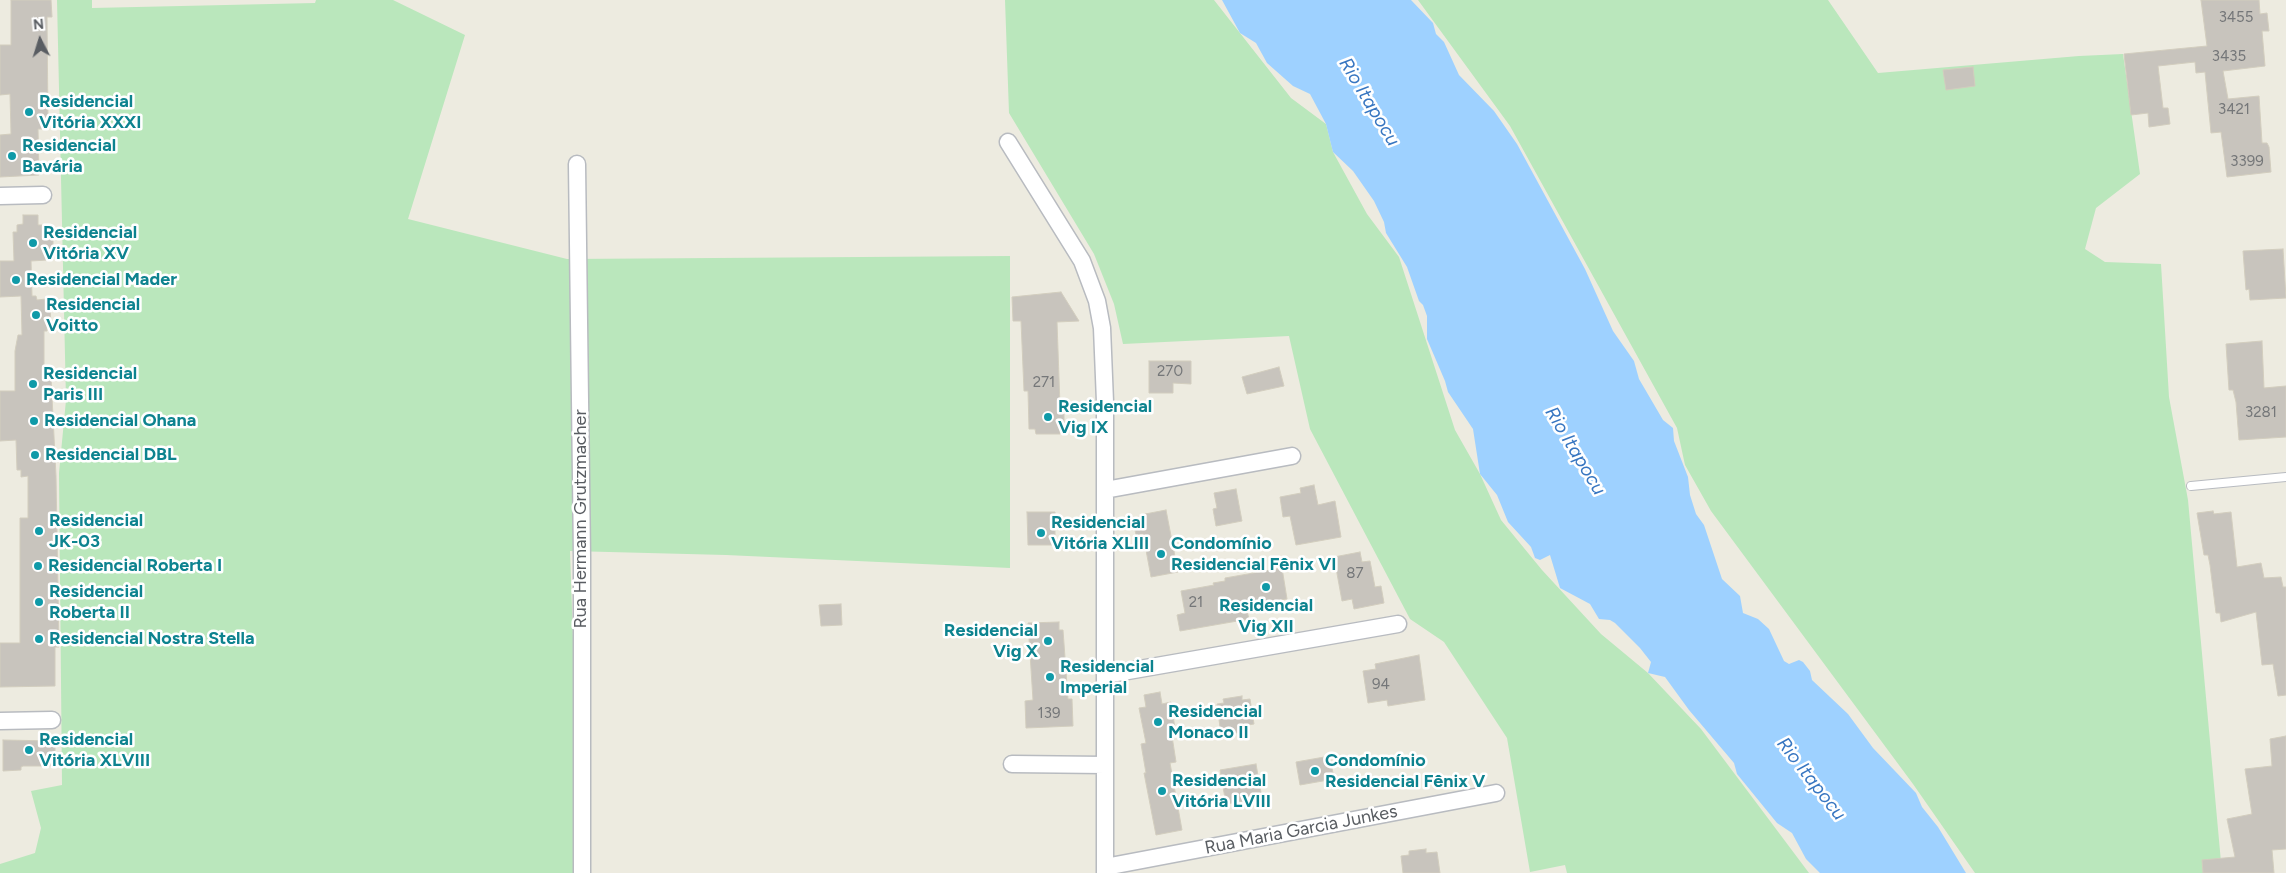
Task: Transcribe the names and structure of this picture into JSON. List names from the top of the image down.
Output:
{
  "streets": {
    "street": ["Rua Hermann Grutzmacher", "Rua Maria Garcia Junkes"]
  },
  "water": ["Rio Itapocu"],
  "places": [
    "Residencial Vitória XXXI",
    "Residencial Bavária",
    "Residencial Vitória XV",
    "Residencial Mader",
    "Residencial Voitto",
    "Residencial Paris III",
    "Residencial Vig IX",
    "Residencial Ohana",
    "Residencial DBL",
    "Residencial JK-03",
    "Residencial Vitória XLIII",
    "Condomínio Residencial Fênix VI",
    "Residencial Roberta I",
    "Residencial Vig XII",
    "Residencial Roberta II",
    "Residencial Nostra Stella",
    "Residencial Vig X",
    "Residencial Imperial",
    "Residencial Monaco II",
    "Residencial Vitória XLVIII",
    "Condomínio Residencial Fênix V",
    "Residencial Vitória LVIII"
  ],
  "house_numbers": [
    "3455",
    "3435",
    "3421",
    "3399",
    "270",
    "271",
    "3281",
    "87",
    "21",
    "94",
    "139"
  ],
  "north": "top"
}
